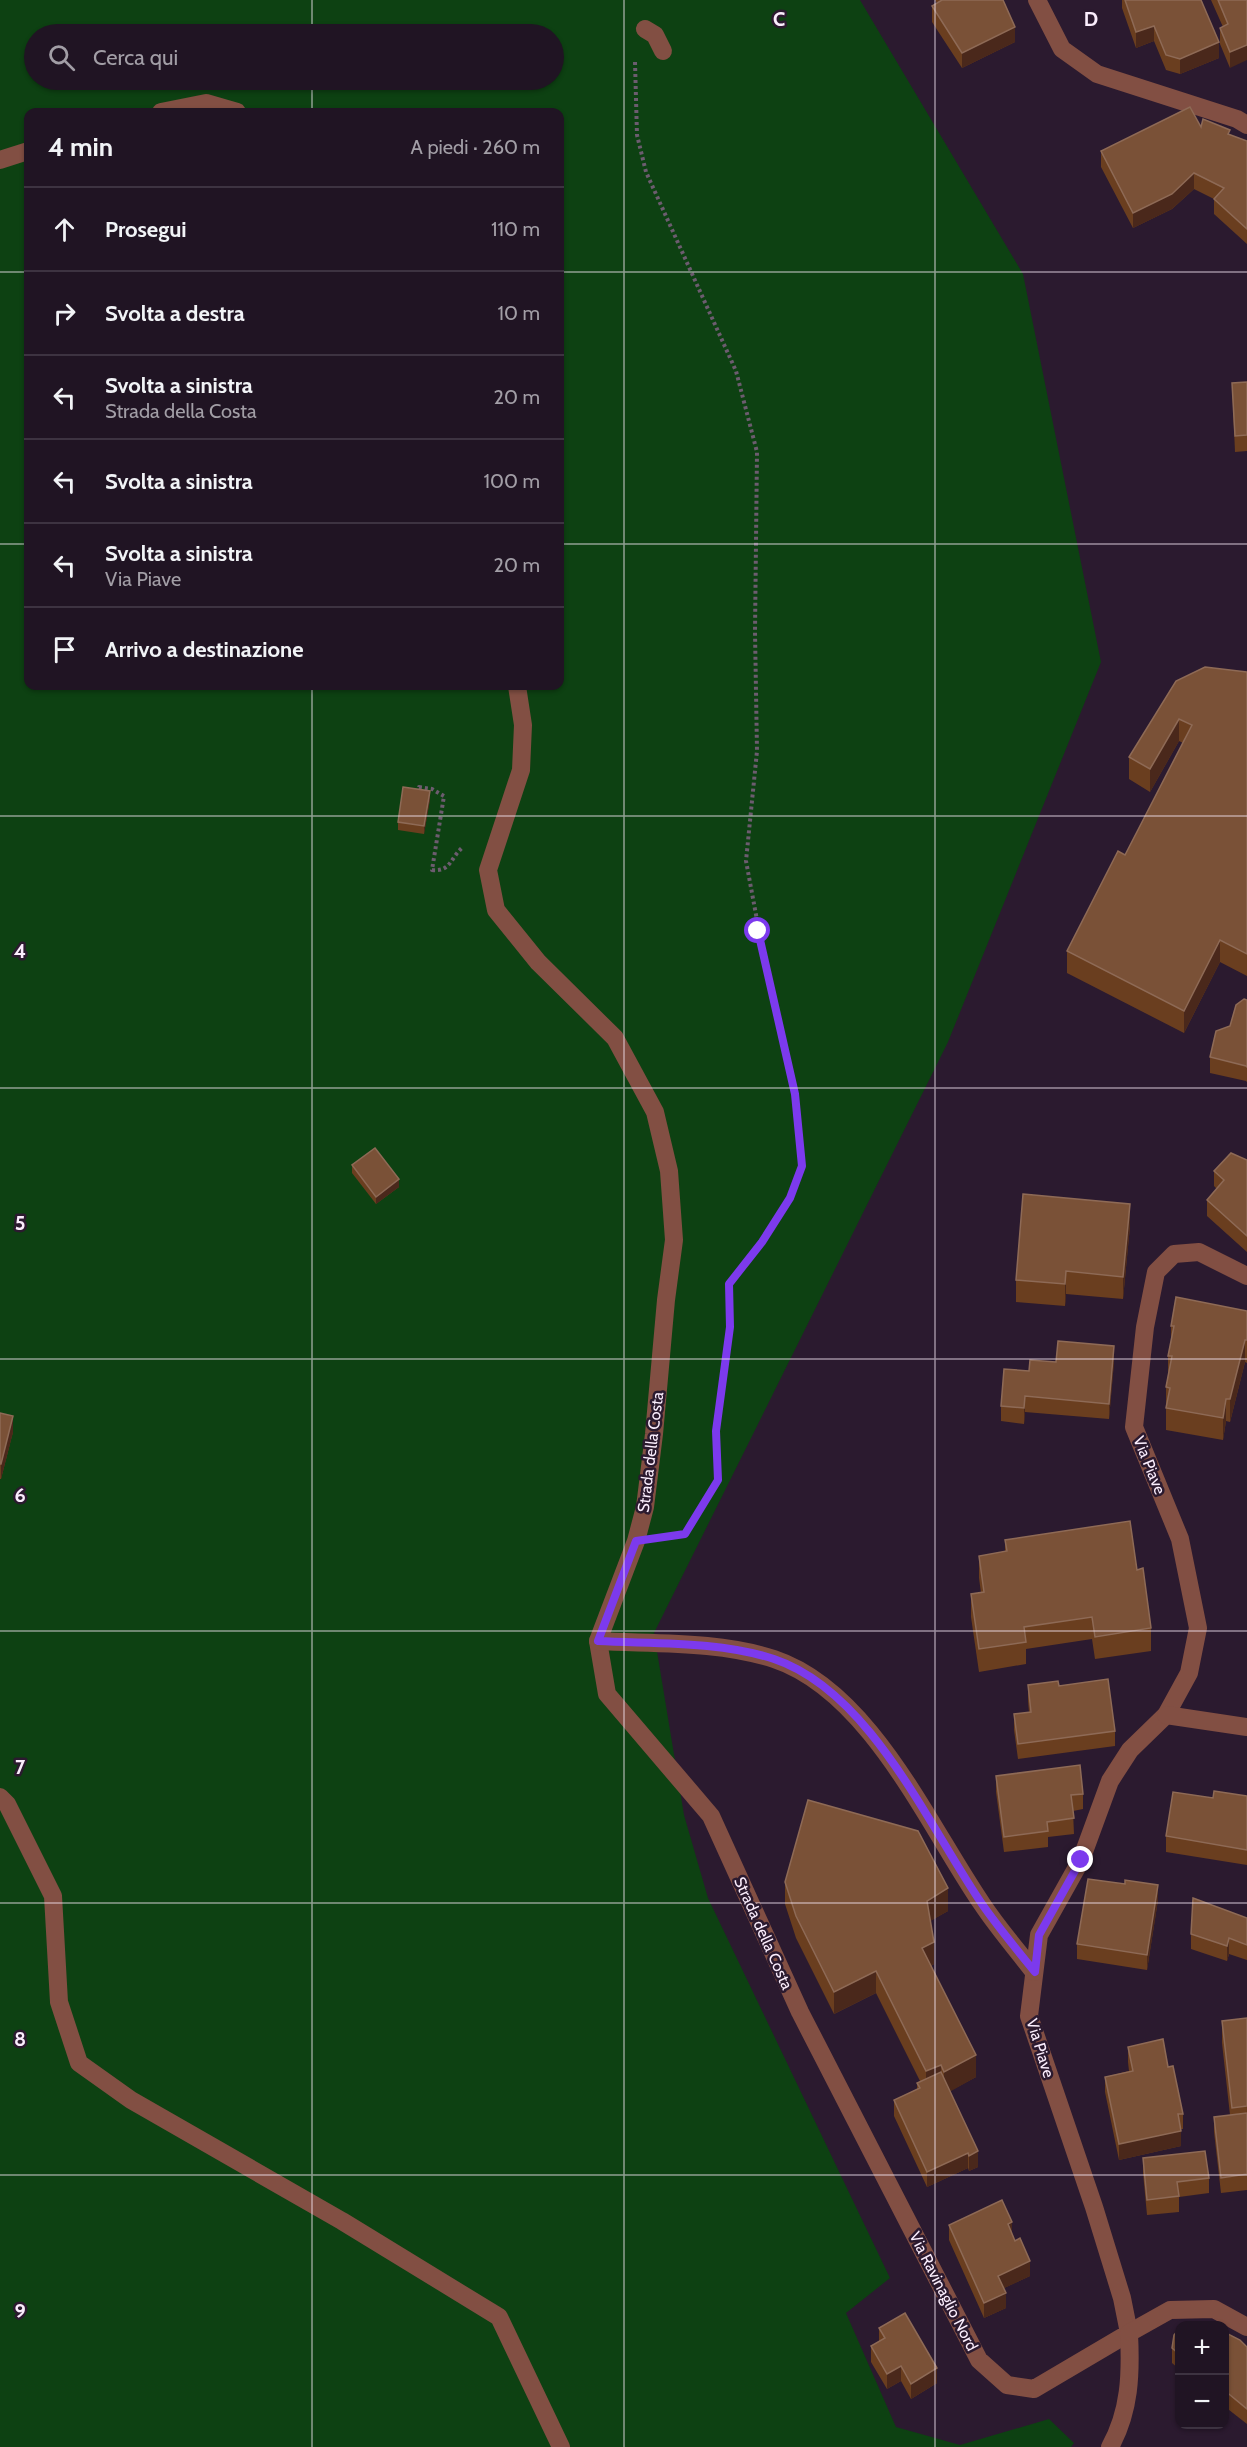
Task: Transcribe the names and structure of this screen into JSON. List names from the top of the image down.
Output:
{
  "streets": {
    "street": ["Strada della Costa", "Via Piave", "Via Ravinaglio Nord"]
  },
  "crossings": [
    ["Strada della Costa", "Via Ravinaglio Nord"],
    ["Via Piave", "Via Ravinaglio Nord"]
  ],
  "page": {
    "search": "Cerca qui",
    "heading": ["4 min", "A piedi · 260 m"],
    "list": [
      ["Prosegui", "110 m"],
      ["Svolta a destra", "10 m"],
      ["Svolta a sinistra", "Strada della Costa", "20 m"],
      ["Svolta a sinistra", "100 m"],
      ["Svolta a sinistra", "Via Piave", "20 m"],
      "Arrivo a destinazione"
    ],
    "map_buttons": ["+", "−"]
  },
  "grid": {
    "columns": ["C", "D"],
    "rows": [
      "4",
      "5",
      "6",
      "7",
      "8",
      "9"
    ]
  }
}
